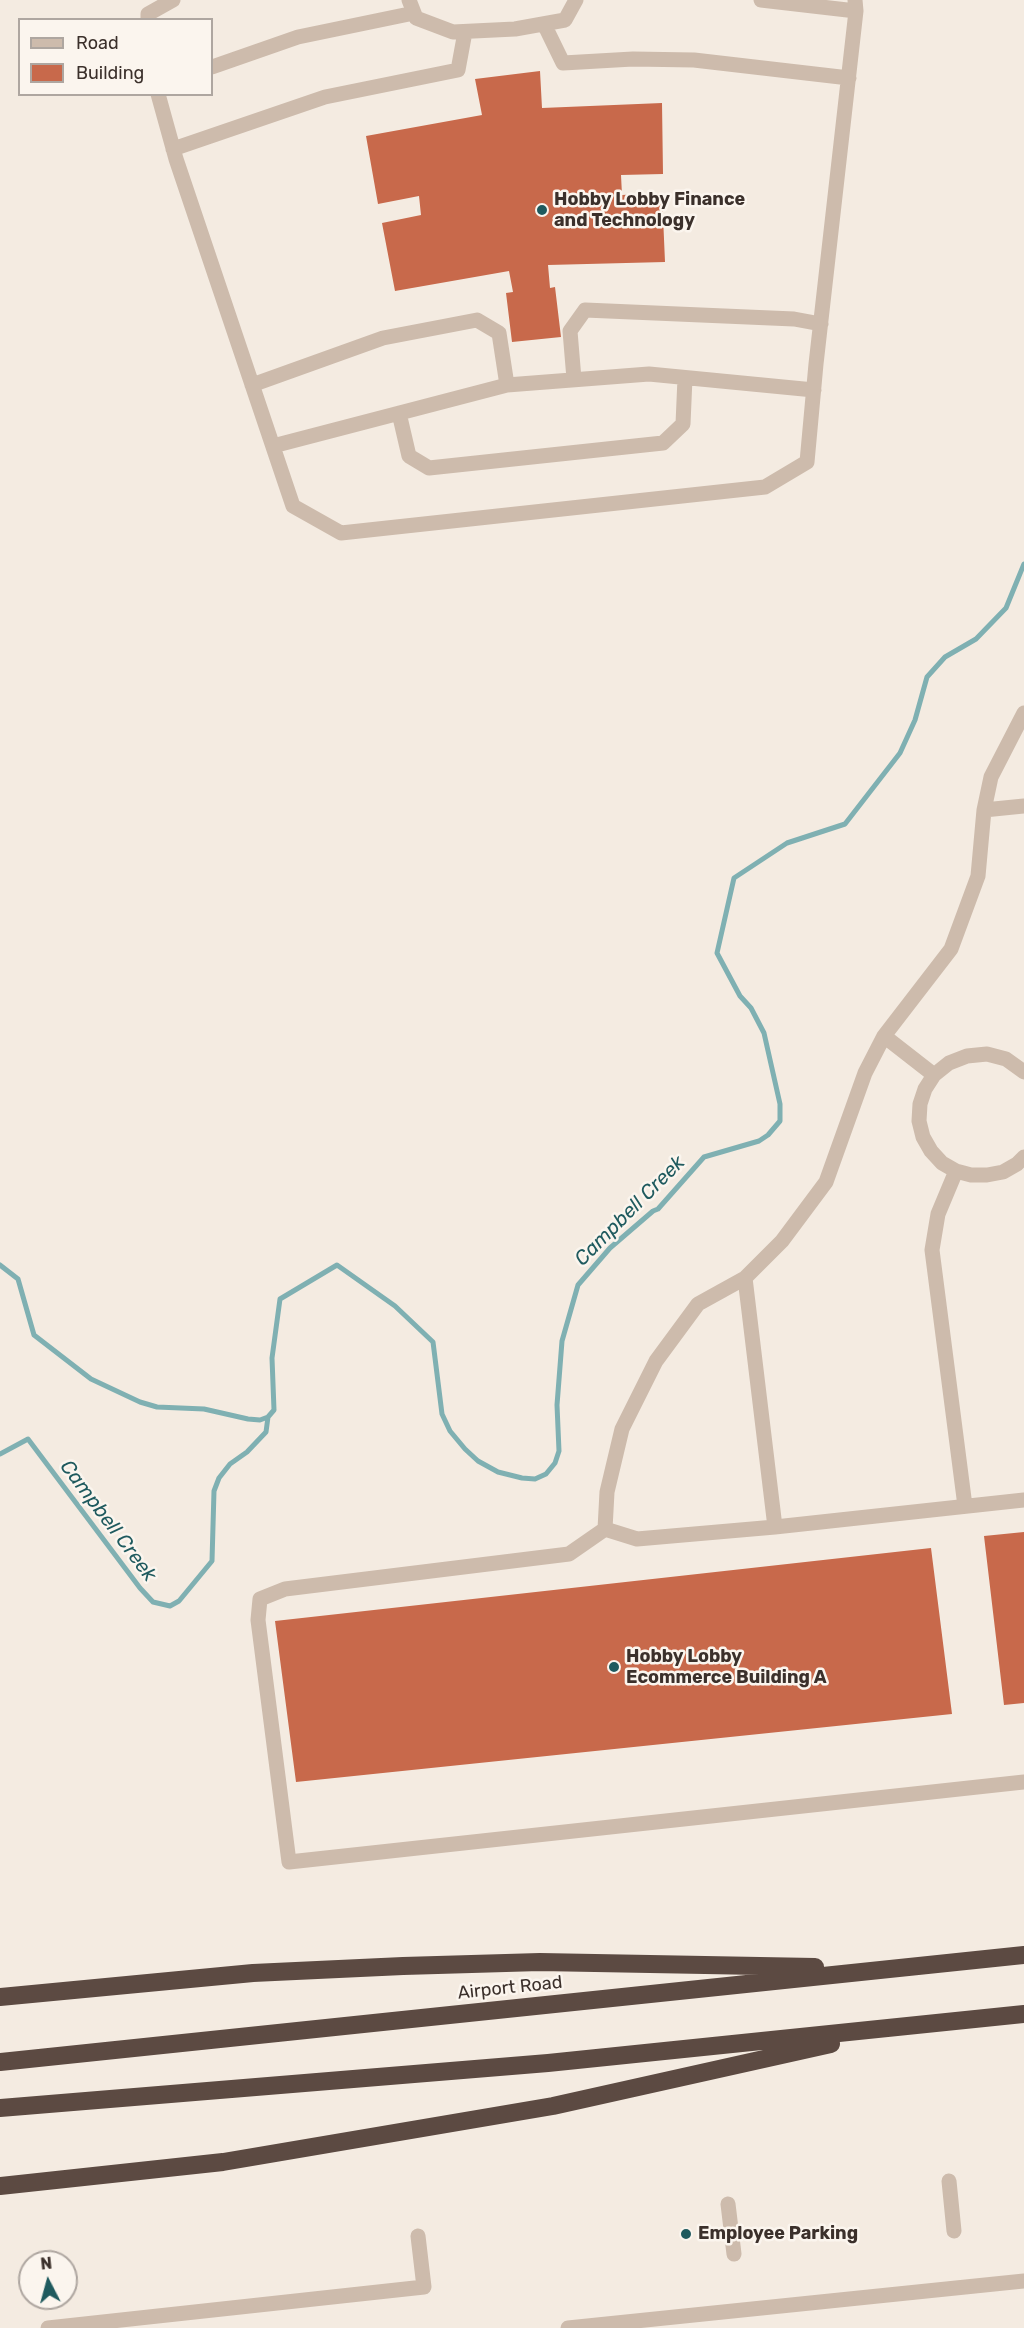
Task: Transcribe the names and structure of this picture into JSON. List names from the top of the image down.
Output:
{
  "streets": {
    "highway": ["Airport Road"]
  },
  "water": ["Campbell Creek"],
  "places": ["Hobby Lobby Finance and Technology", "Hobby Lobby Ecommerce Building A", "Employee Parking"],
  "legend": ["Road", "Building"],
  "north": "top"
}
